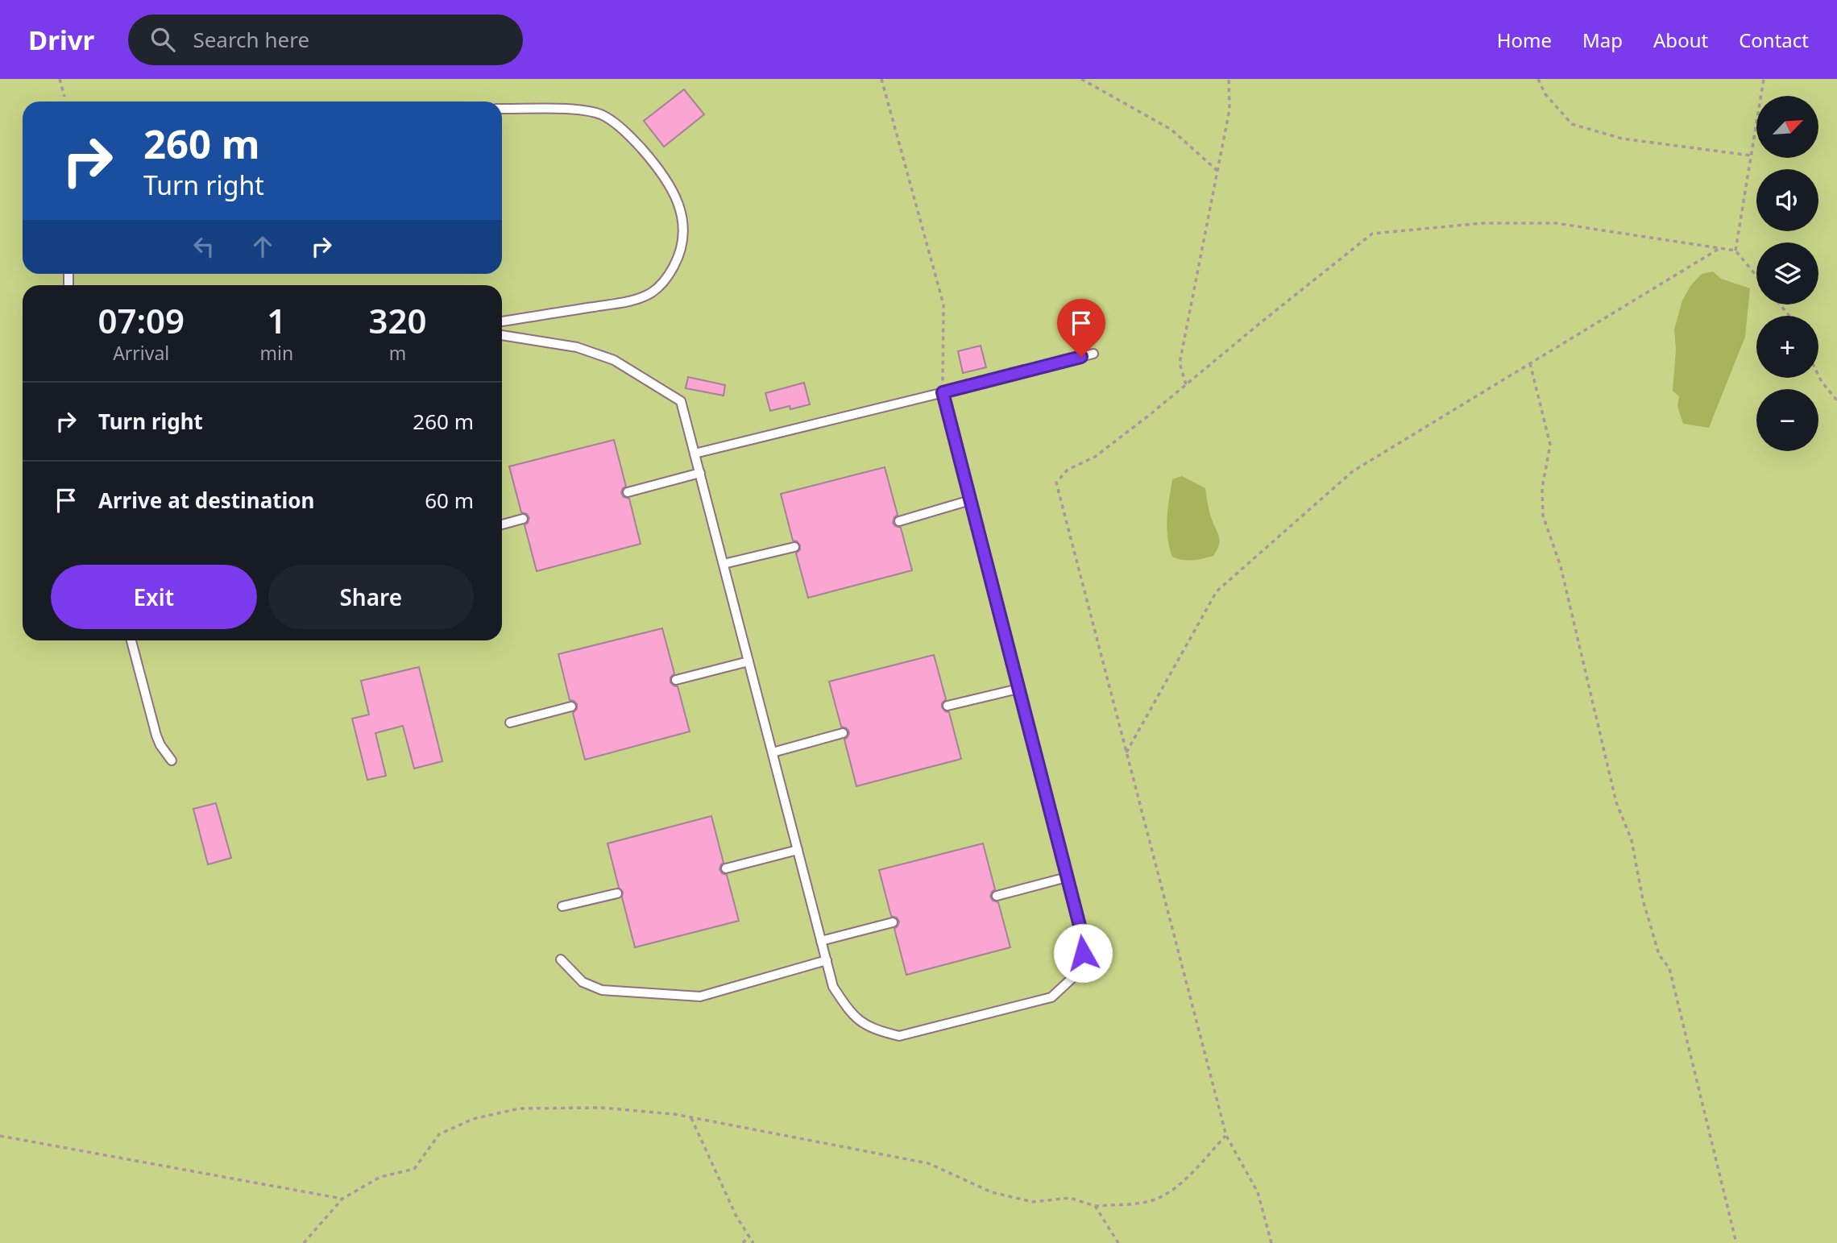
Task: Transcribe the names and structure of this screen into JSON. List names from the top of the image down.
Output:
{
  "north": "top right",
  "page": {
    "header": "Drivr",
    "search": "Search here",
    "nav": [
      "Home",
      "Map",
      "About",
      "Contact"
    ],
    "map_buttons": ["+", "−"],
    "turn": ["260 m", "Turn right"],
    "eta": [
      "07:09",
      "Arrival",
      "1",
      "min",
      "320",
      "m"
    ],
    "list": [
      {
        "name": "Turn right",
        "value": "260 m"
      },
      {
        "name": "Arrive at destination",
        "value": "60 m"
      }
    ],
    "buttons": ["Exit", "Share"]
  }
}
